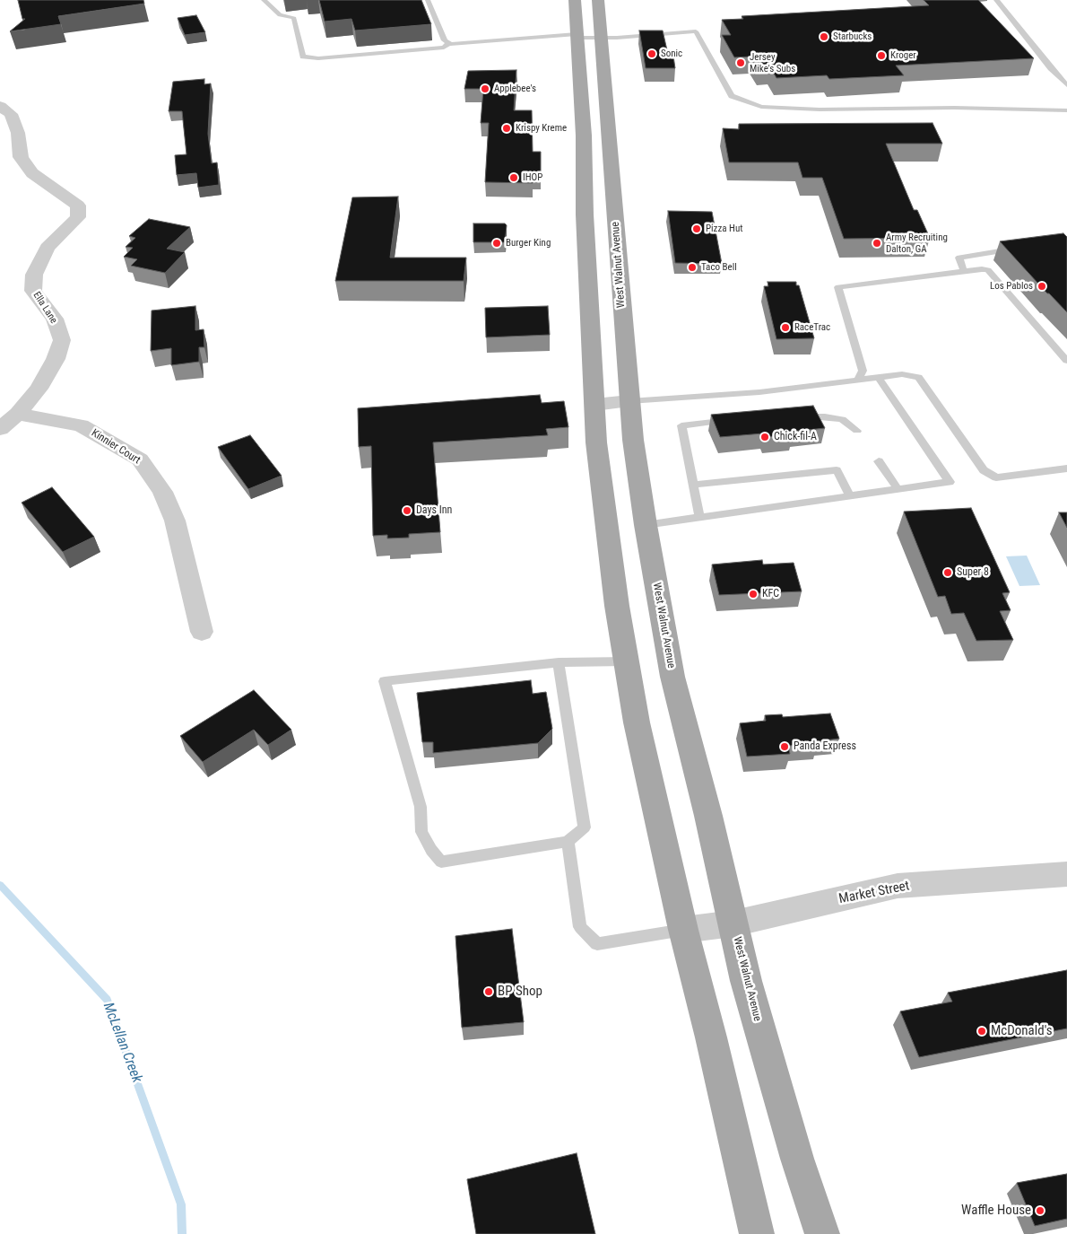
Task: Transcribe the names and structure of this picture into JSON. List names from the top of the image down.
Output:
{
  "streets": {
    "main road": ["West Walnut Avenue"],
    "street": ["Ella Lane", "Kinnier Court", "Market Street"]
  },
  "crossings": [
    ["West Walnut Avenue", "Market Street"],
    ["Ella Lane", "Kinnier Court"]
  ],
  "water": ["McLellan Creek"],
  "places": [
    "Starbucks",
    "Sonic",
    "Kroger",
    "Jersey Mike's Subs",
    "Applebee's",
    "Krispy Kreme",
    "IHOP",
    "Pizza Hut",
    "Burger King",
    "Army Recruiting Dalton, GA",
    "Taco Bell",
    "Los Pablos",
    "RaceTrac",
    "Chick-fil-A",
    "Days Inn",
    "Super 8",
    "KFC",
    "Panda Express",
    "BP Shop",
    "McDonald's",
    "Waffle House"
  ]
}
